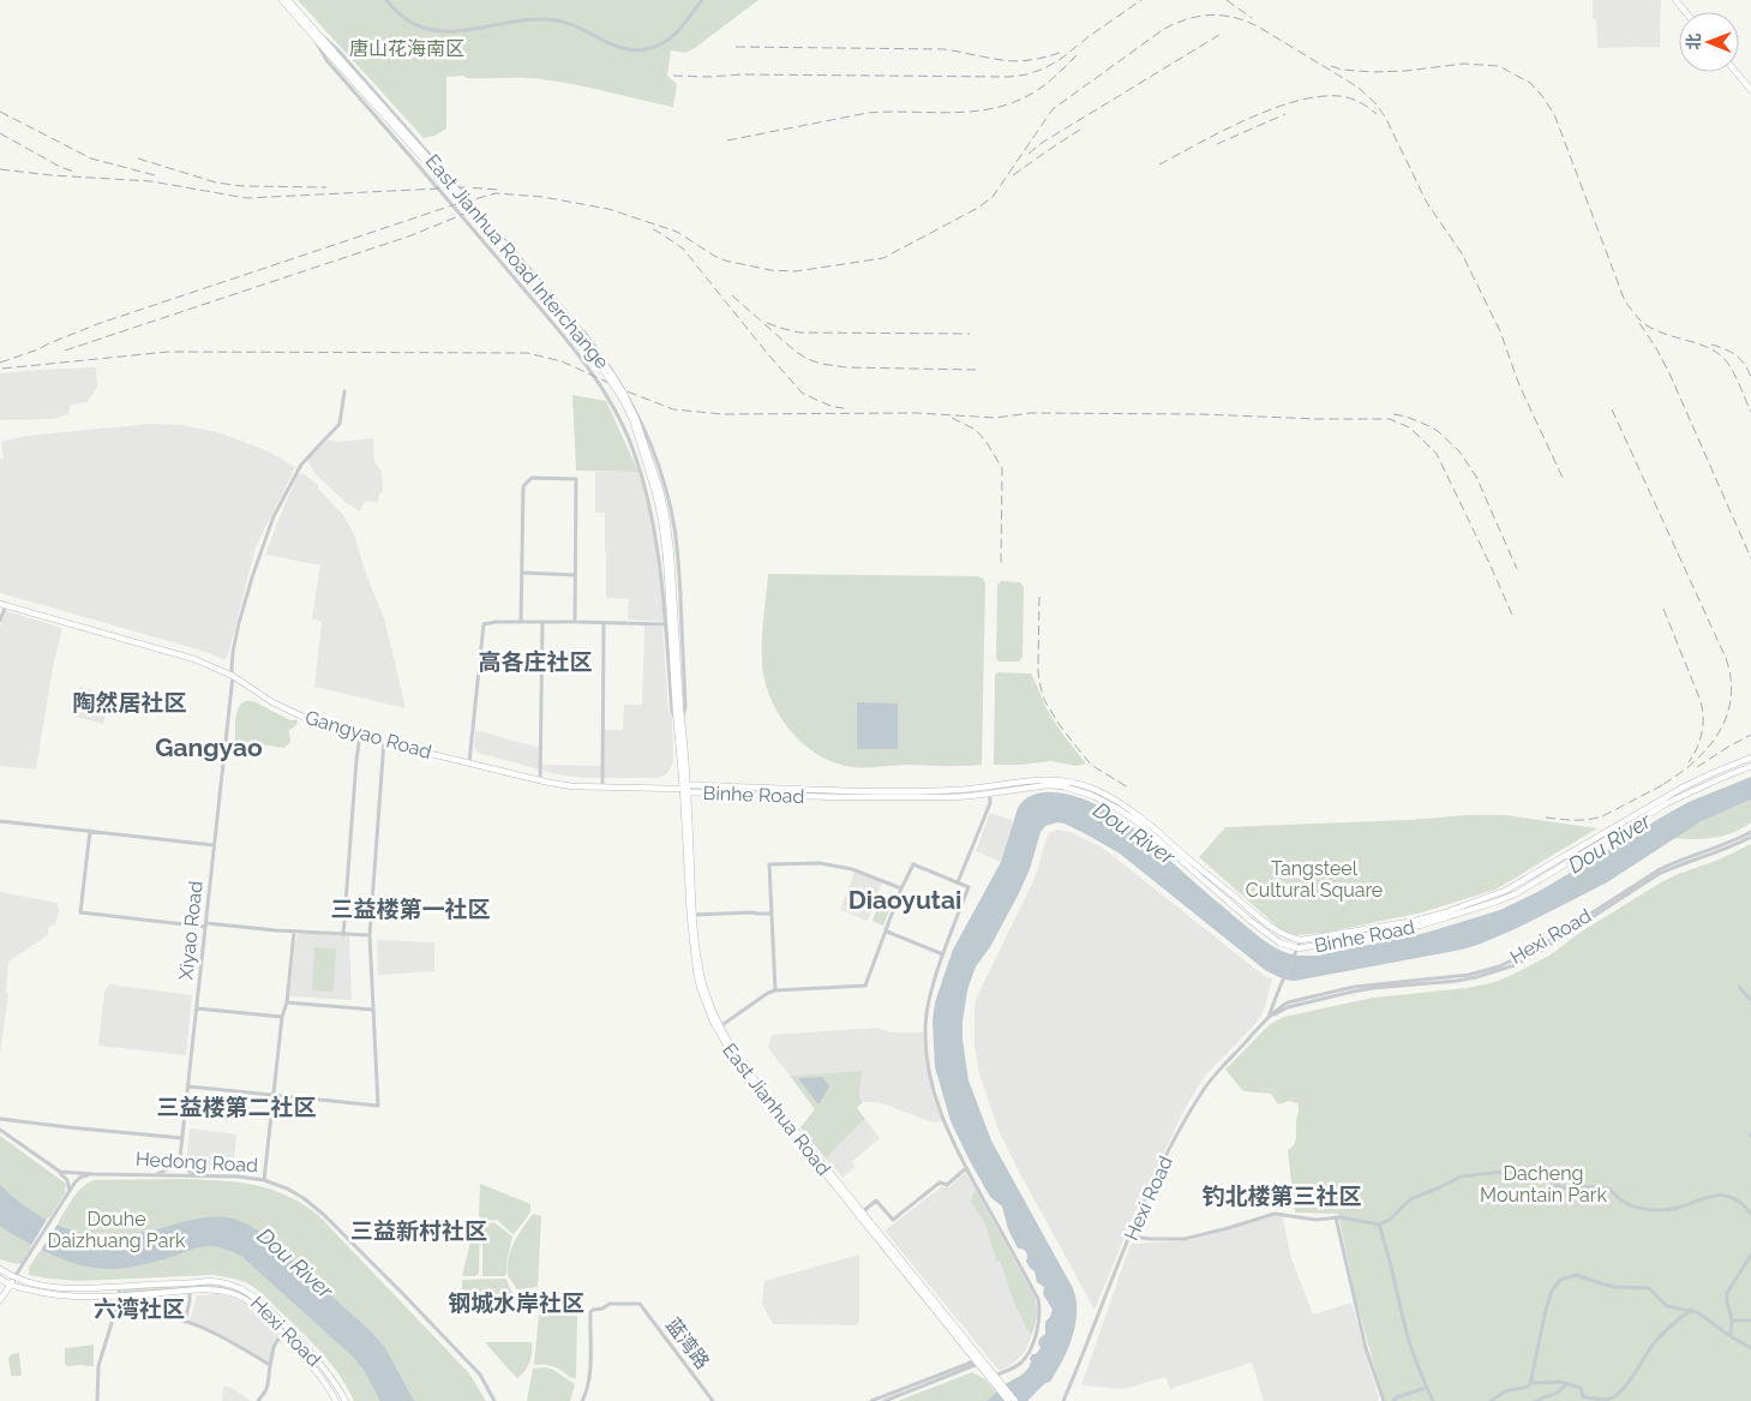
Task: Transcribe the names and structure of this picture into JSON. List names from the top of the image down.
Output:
{
  "streets": {
    "main road": [
      "East Jianhua Road Interchange",
      "Gangyao Road",
      "Binhe Road",
      "Hexi Road",
      "East Jianhua Road"
    ],
    "street": ["Xiyao Road", "Hedong Road", "蓝湾路"]
  },
  "crossings": [
    ["East Jianhua Road Interchange", "East Jianhua Road"],
    ["Gangyao Road", "Binhe Road"],
    ["Gangyao Road", "Xiyao Road"],
    ["Gangyao Road", "East Jianhua Road"],
    ["Binhe Road", "East Jianhua Road"]
  ],
  "districts": [
    "高各庄社区",
    "陶然居社区",
    "Gangyao",
    "Diaoyutai",
    "三益楼第一社区",
    "三益楼第二社区",
    "钓北楼第三社区",
    "三益新村社区",
    "钢城水岸社区",
    "六湾社区"
  ],
  "water": ["Dou River"],
  "parks": [
    "唐山花海南区",
    "Tangsteel Cultural Square",
    "Dacheng Mountain Park",
    "Douhe Daizhuang Park"
  ],
  "north": "left"
}
